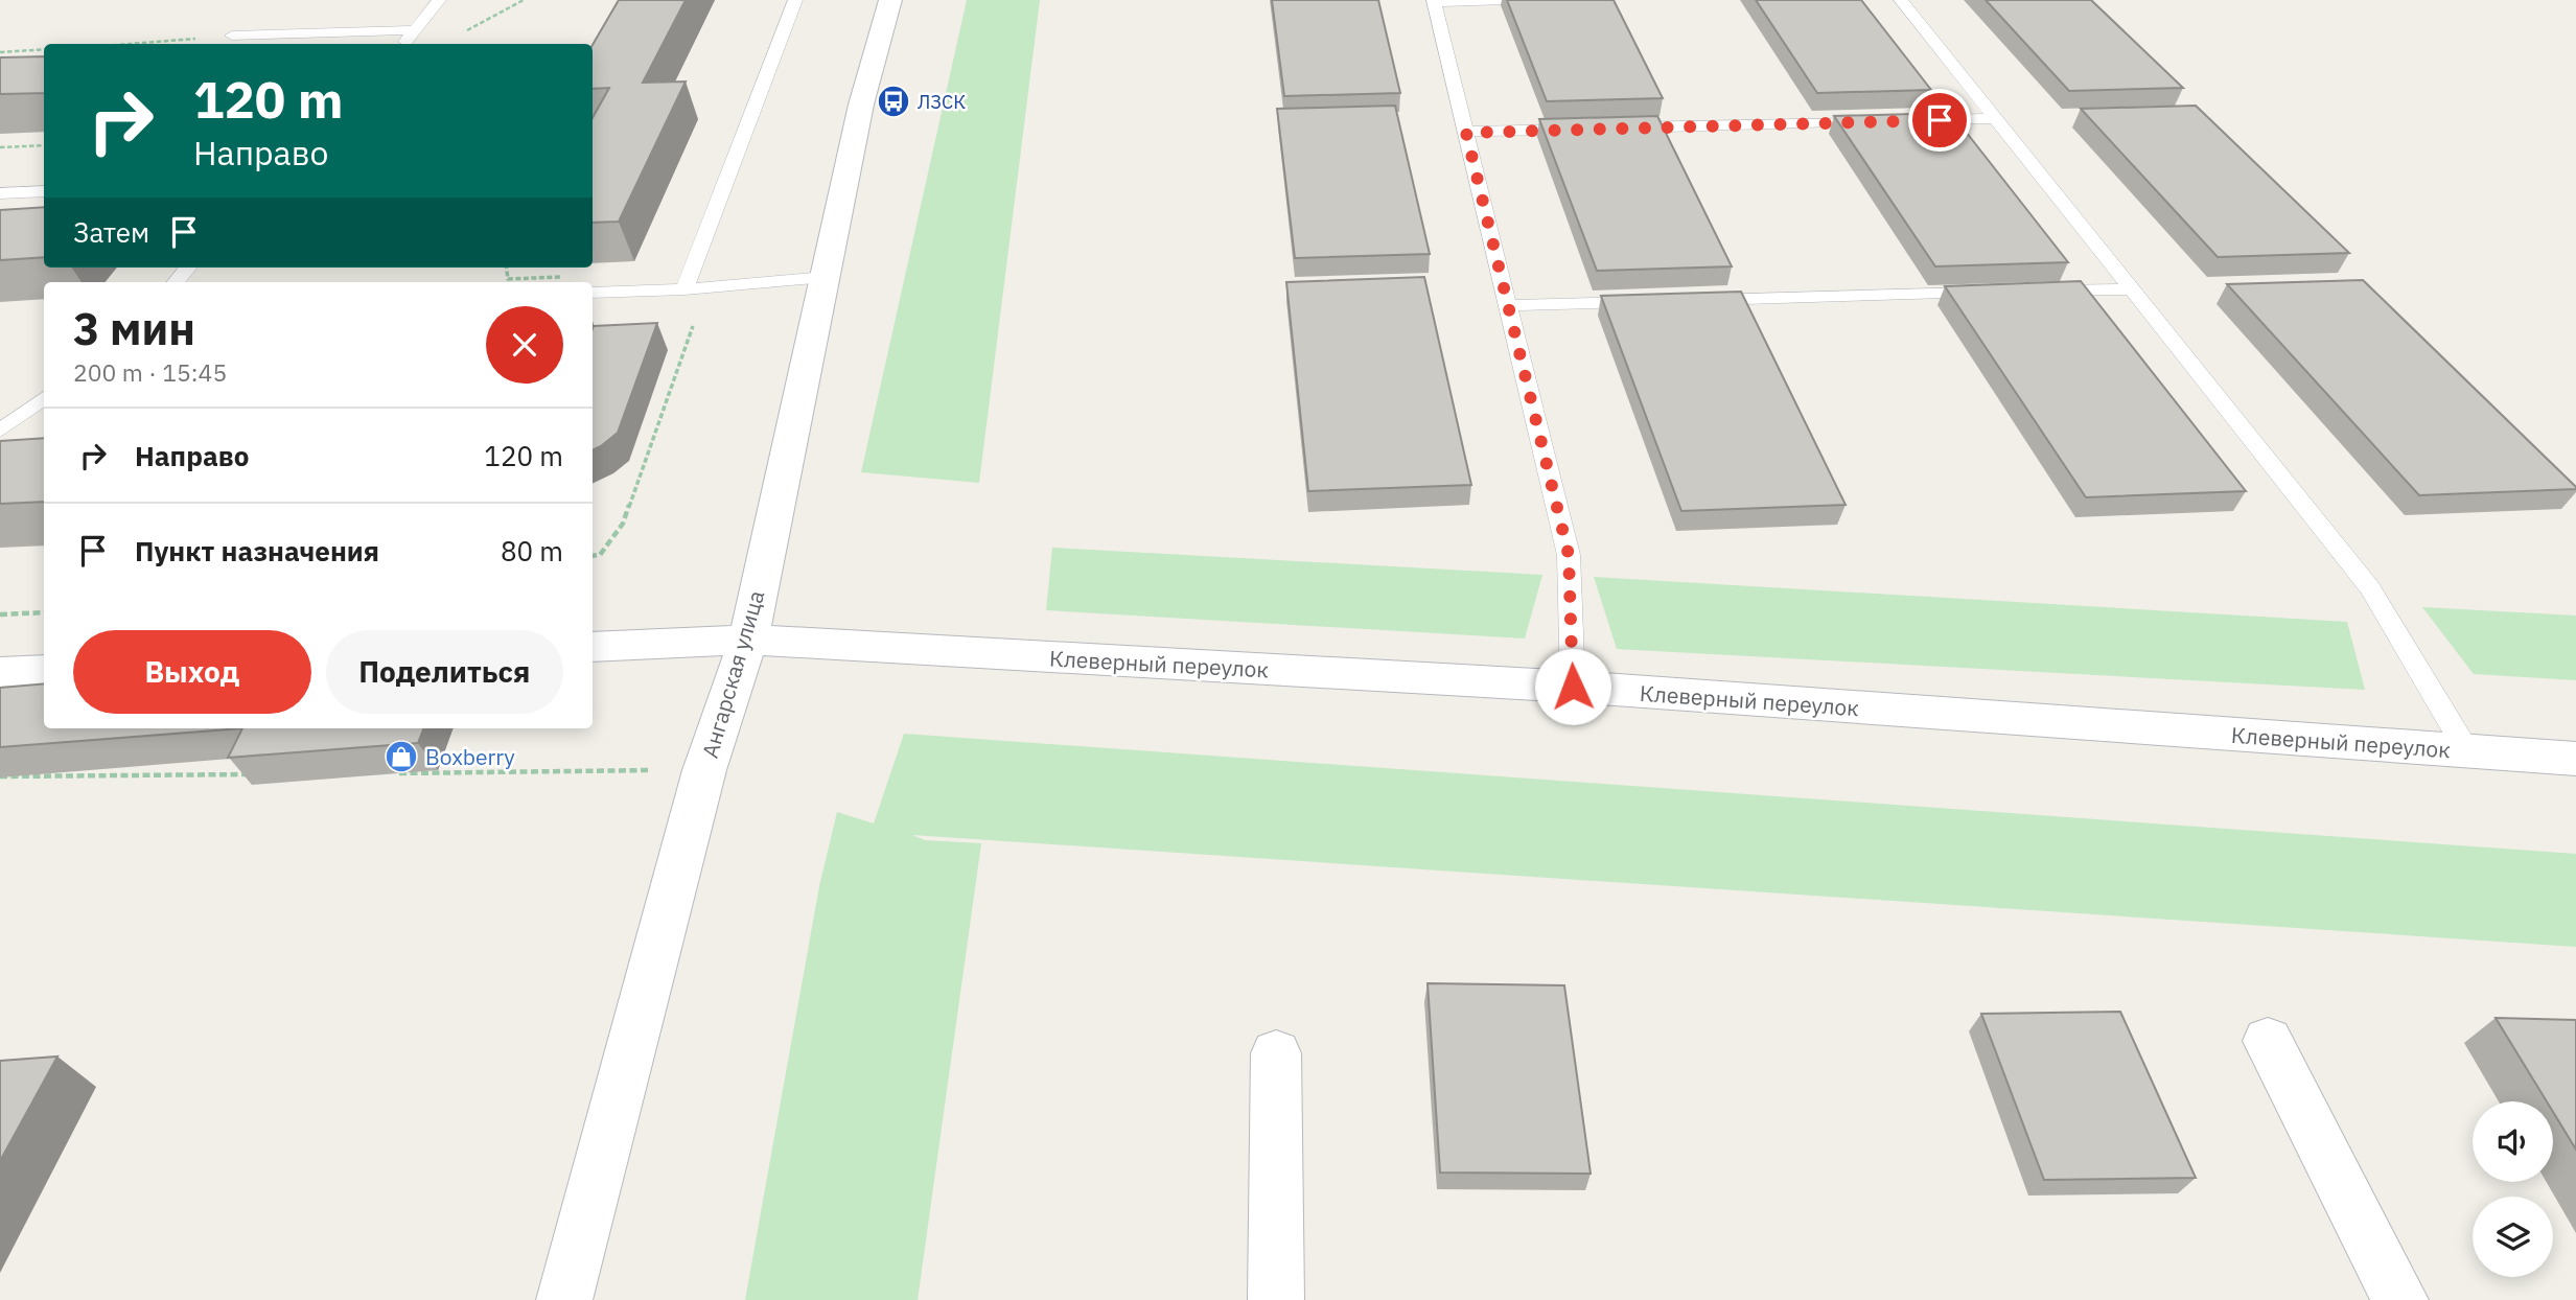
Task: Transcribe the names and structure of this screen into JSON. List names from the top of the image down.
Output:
{
  "streets": {
    "street": ["Клеверный переулок", "Ангарская улица"]
  },
  "crossings": [
    ["Клеверный переулок", "Ангарская улица"]
  ],
  "places": {
    "bus stop": ["ЛЗСК"],
    "shop": ["Boxberry"]
  },
  "page": {
    "turn": ["120 m", "Направо"],
    "then": "Затем",
    "heading": ["3 мин", "200 m · 15:45"],
    "list": [
      {
        "name": "Направо",
        "value": "120 m"
      },
      {
        "name": "Пункт назначения",
        "value": "80 m"
      }
    ],
    "buttons": ["Выход", "Поделиться"]
  }
}
